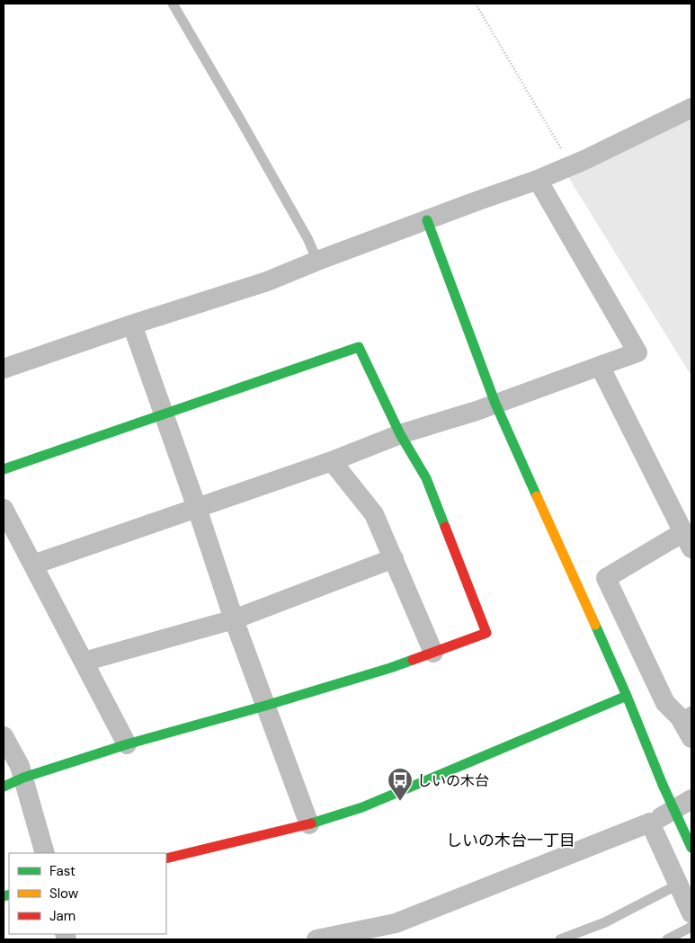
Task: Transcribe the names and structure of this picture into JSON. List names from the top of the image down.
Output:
{
  "districts": ["しいの木台一丁目"],
  "places": {
    "bus stop": ["しいの木台"]
  },
  "legend": ["Fast", "Slow", "Jam"]
}
